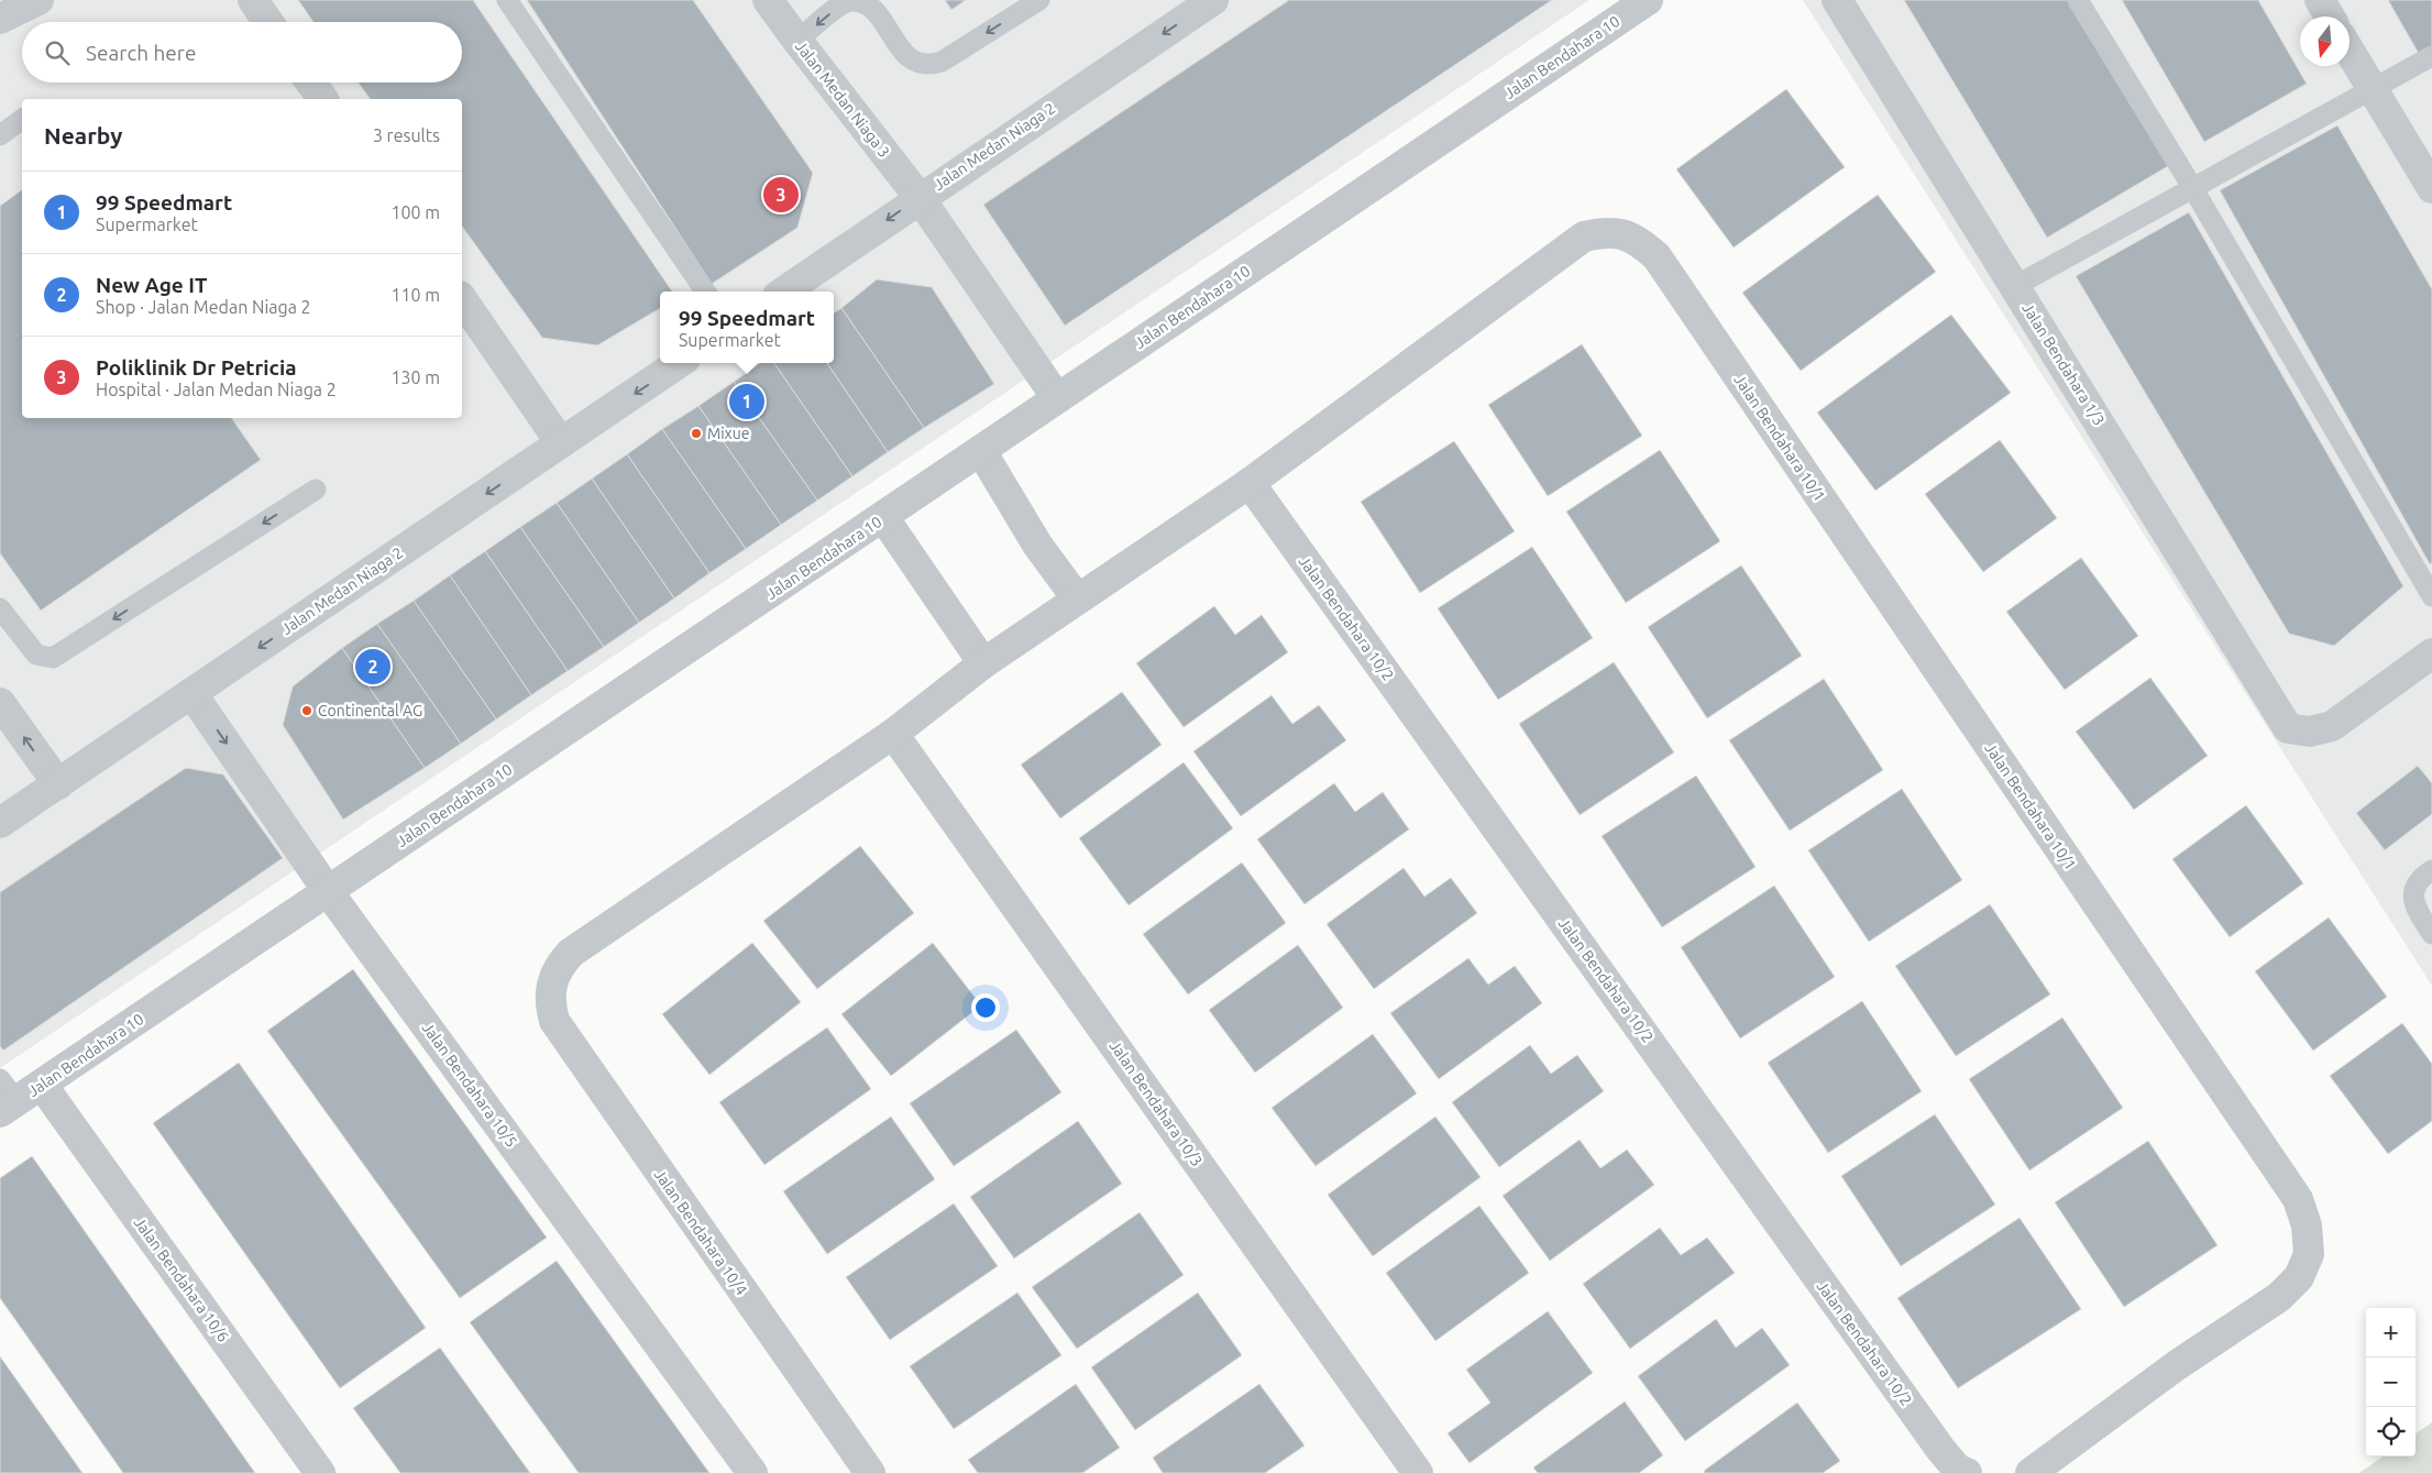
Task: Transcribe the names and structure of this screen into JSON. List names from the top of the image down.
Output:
{
  "streets": {
    "street": [
      "Jalan Bendahara 10",
      "Jalan Medan Niaga 3",
      "Jalan Medan Niaga 2",
      "Jalan Bendahara 1/3",
      "Jalan Bendahara 10/1",
      "Jalan Bendahara 10/2",
      "Jalan Bendahara 10/5",
      "Jalan Bendahara 10/3",
      "Jalan Bendahara 10/4",
      "Jalan Bendahara 10/6"
    ]
  },
  "crossings": [
    ["Jalan Bendahara 10", "Jalan Medan Niaga 3"],
    ["Jalan Bendahara 10", "Jalan Bendahara 10/5"],
    ["Jalan Bendahara 10", "Jalan Bendahara 10/6"],
    ["Jalan Medan Niaga 3", "Jalan Medan Niaga 2"],
    ["Jalan Medan Niaga 2", "Jalan Bendahara 10/5"],
    ["Jalan Bendahara 10/1", "Jalan Bendahara 10/2"],
    ["Jalan Bendahara 10/3", "Jalan Bendahara 10/4"]
  ],
  "one_way": ["Jalan Medan Niaga 2"],
  "places": ["Mixue", "Continental AG"],
  "north": "bottom",
  "page": {
    "search": "Search here",
    "heading": ["Nearby", "3 results"],
    "list": [
      {
        "mark": "1",
        "name": "99 Speedmart",
        "note": "Supermarket",
        "value": "100 m"
      },
      {
        "mark": "2",
        "name": "New Age IT",
        "note": "Shop · Jalan Medan Niaga 2",
        "value": "110 m"
      },
      {
        "mark": "3",
        "name": "Poliklinik Dr Petricia",
        "note": "Hospital · Jalan Medan Niaga 2",
        "value": "130 m"
      }
    ],
    "pins": ["3", "1", "2"],
    "popup": ["99 Speedmart", "Supermarket"],
    "map_buttons": ["+", "−"]
  }
}
